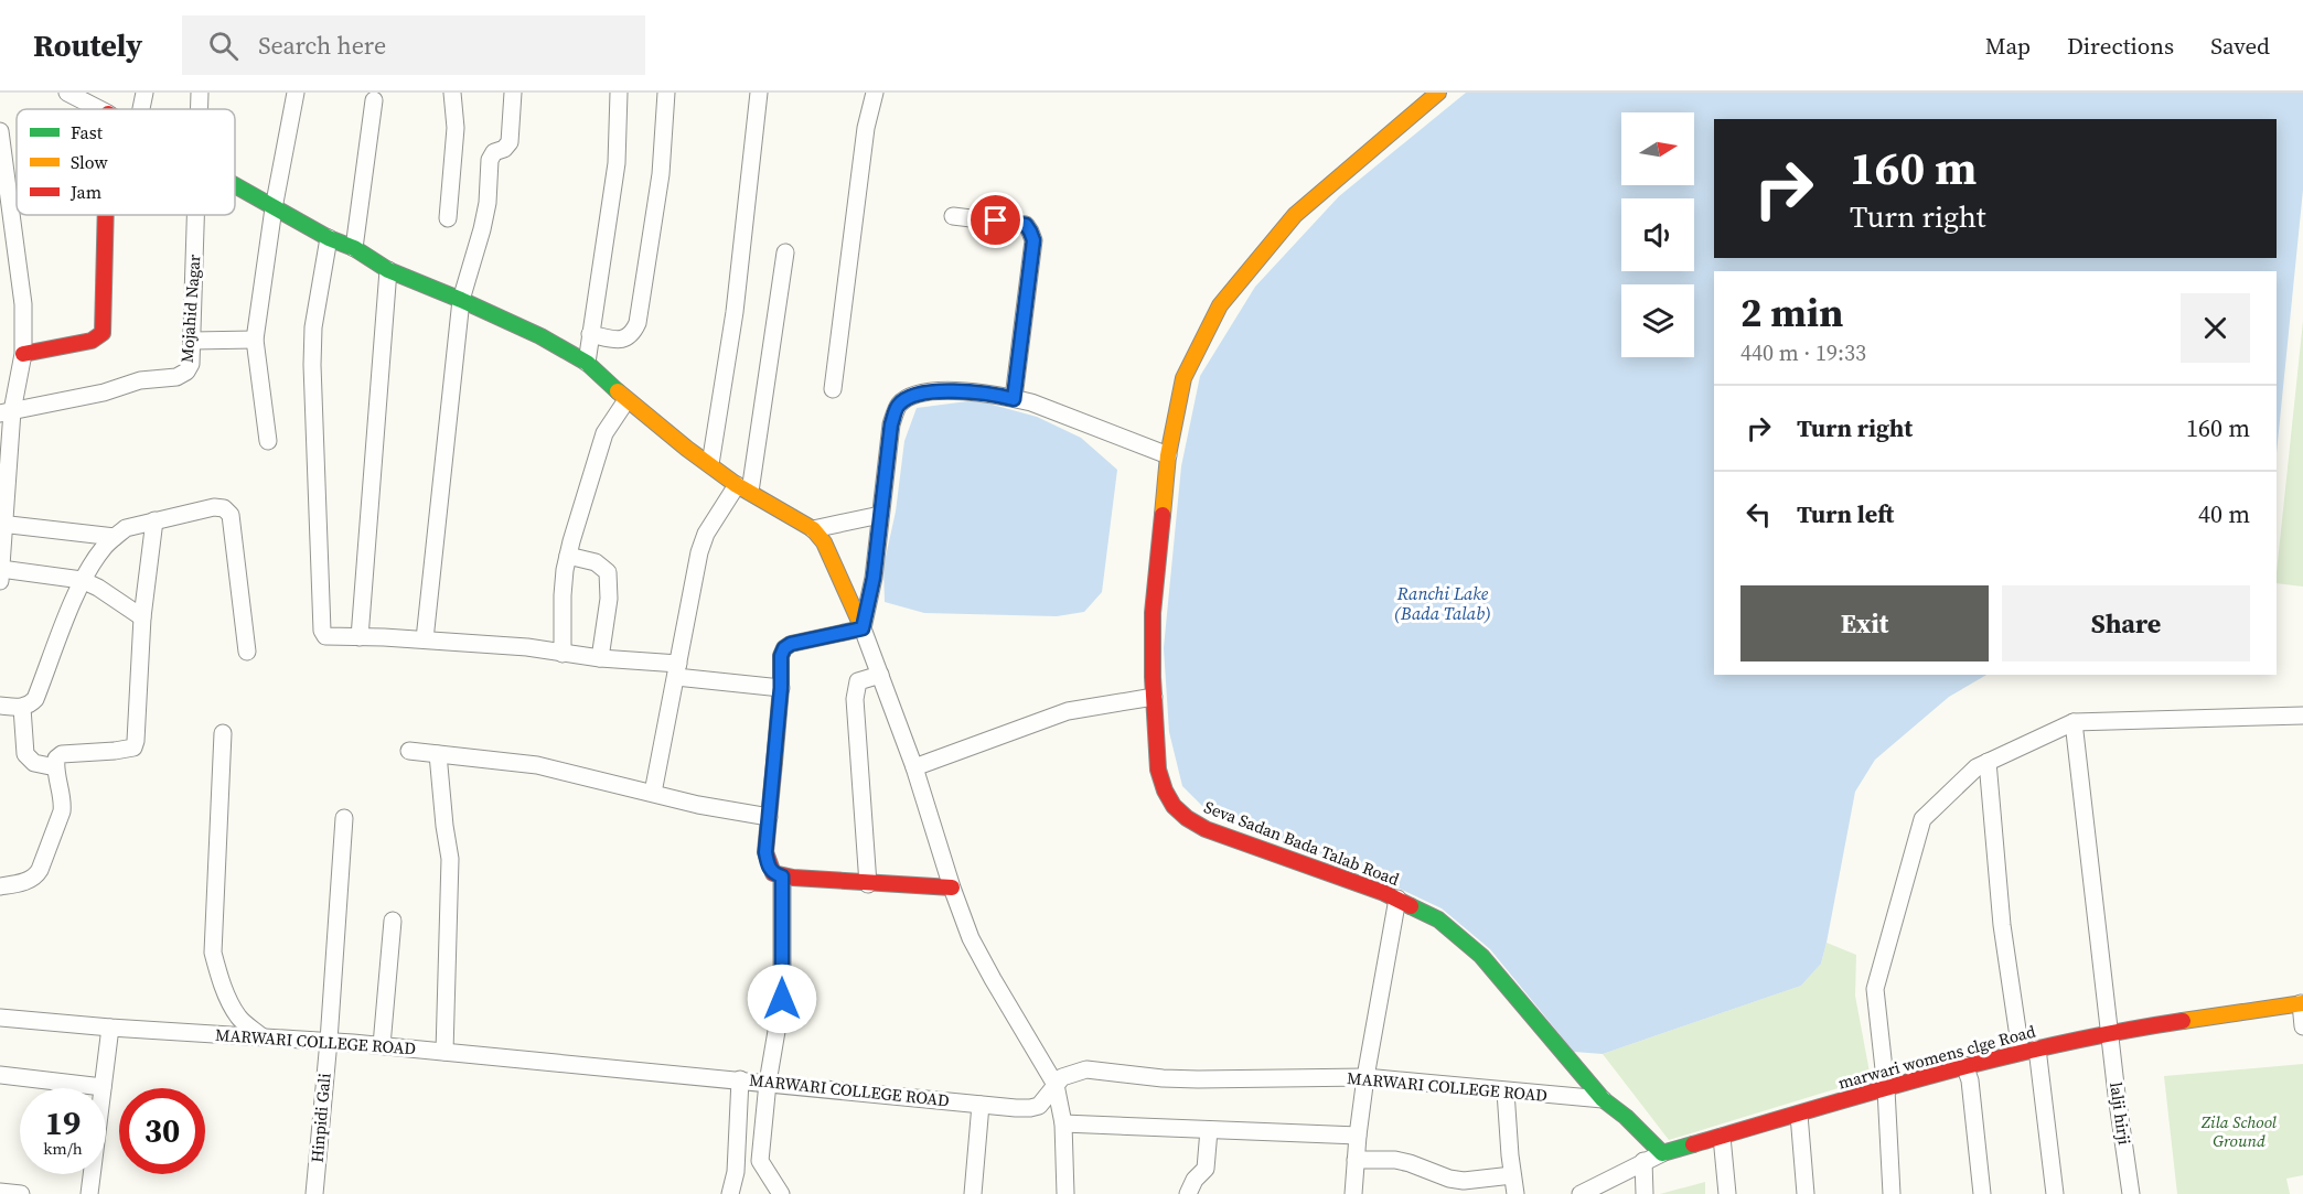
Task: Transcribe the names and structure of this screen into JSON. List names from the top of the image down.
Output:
{
  "streets": {
    "street": [
      "Mojahid Nagar",
      "Seva Sadan Bada Talab Road",
      "MARWARI COLLEGE ROAD",
      "marwari womens clge Road",
      "lalji hirji",
      "Hinpidi Gali"
    ]
  },
  "crossings": [
    ["Seva Sadan Bada Talab Road", "MARWARI COLLEGE ROAD"],
    ["MARWARI COLLEGE ROAD", "Hinpidi Gali"],
    ["marwari womens clge Road", "lalji hirji"]
  ],
  "water": ["Ranchi Lake (Bada Talab)"],
  "parks": ["Zila School Ground"],
  "legend": ["Fast", "Slow", "Jam"],
  "north": "right",
  "page": {
    "header": "Routely",
    "search": "Search here",
    "nav": ["Map", "Directions", "Saved"],
    "turn": ["160 m", "Turn right"],
    "heading": ["2 min", "440 m · 19:33"],
    "list": [
      {
        "name": "Turn right",
        "value": "160 m"
      },
      {
        "name": "Turn left",
        "value": "40 m"
      }
    ],
    "buttons": ["Exit", "Share"],
    "speed": "19 km/h",
    "limit": "30"
  }
}
